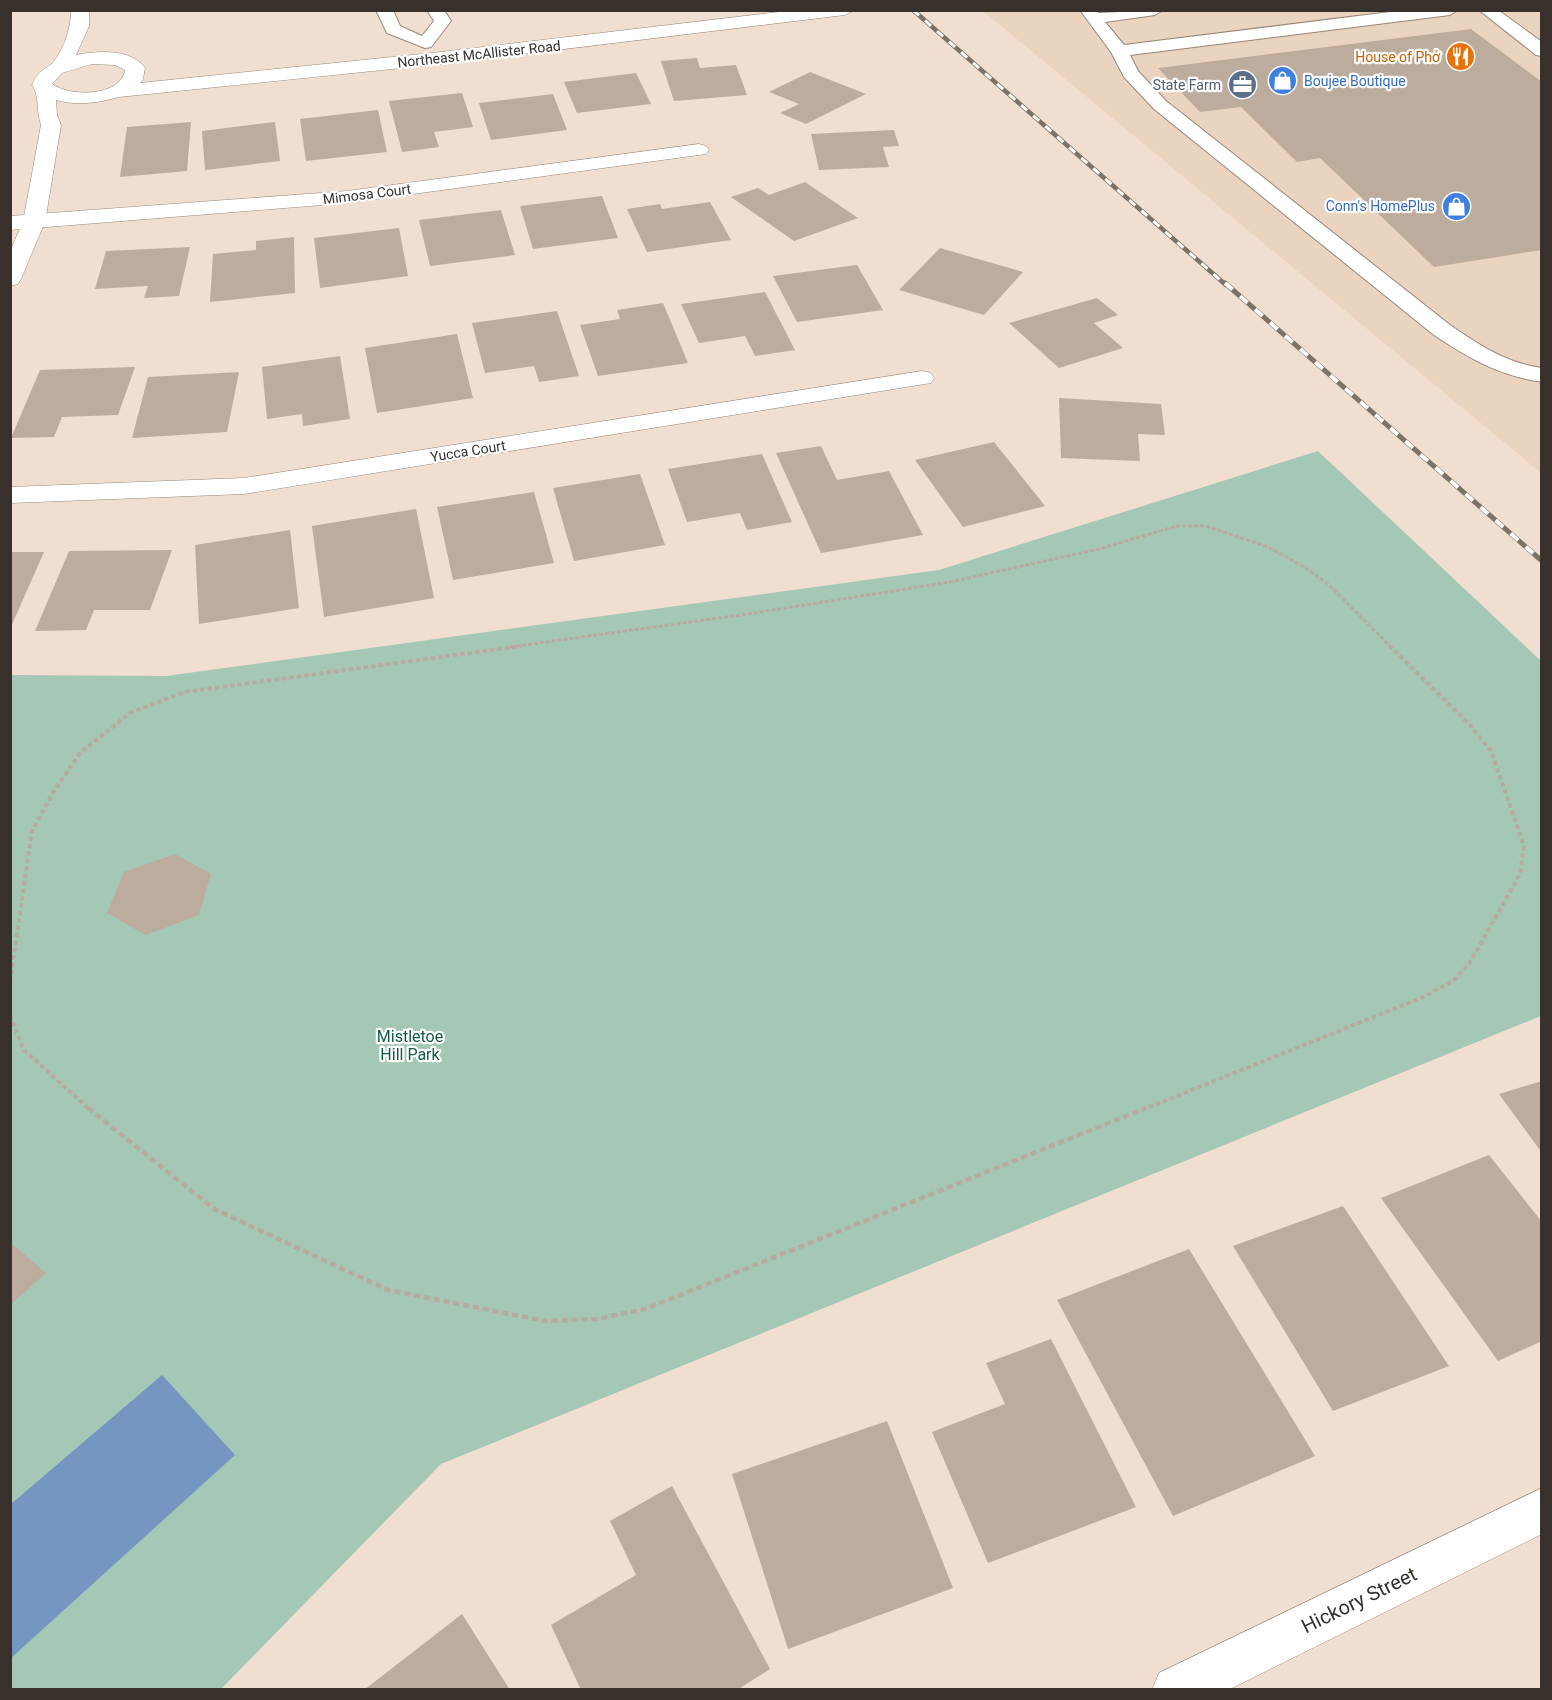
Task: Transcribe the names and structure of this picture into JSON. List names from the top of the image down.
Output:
{
  "streets": {
    "street": [
      "Northeast McAllister Road",
      "Mimosa Court",
      "Yucca Court",
      "Hickory Street"
    ]
  },
  "parks": ["Mistletoe Hill Park"],
  "places": {
    "restaurant": ["House of Phở"],
    "shop": ["Boujee Boutique", "Conn's HomePlus"],
    "office": ["State Farm"]
  }
}
